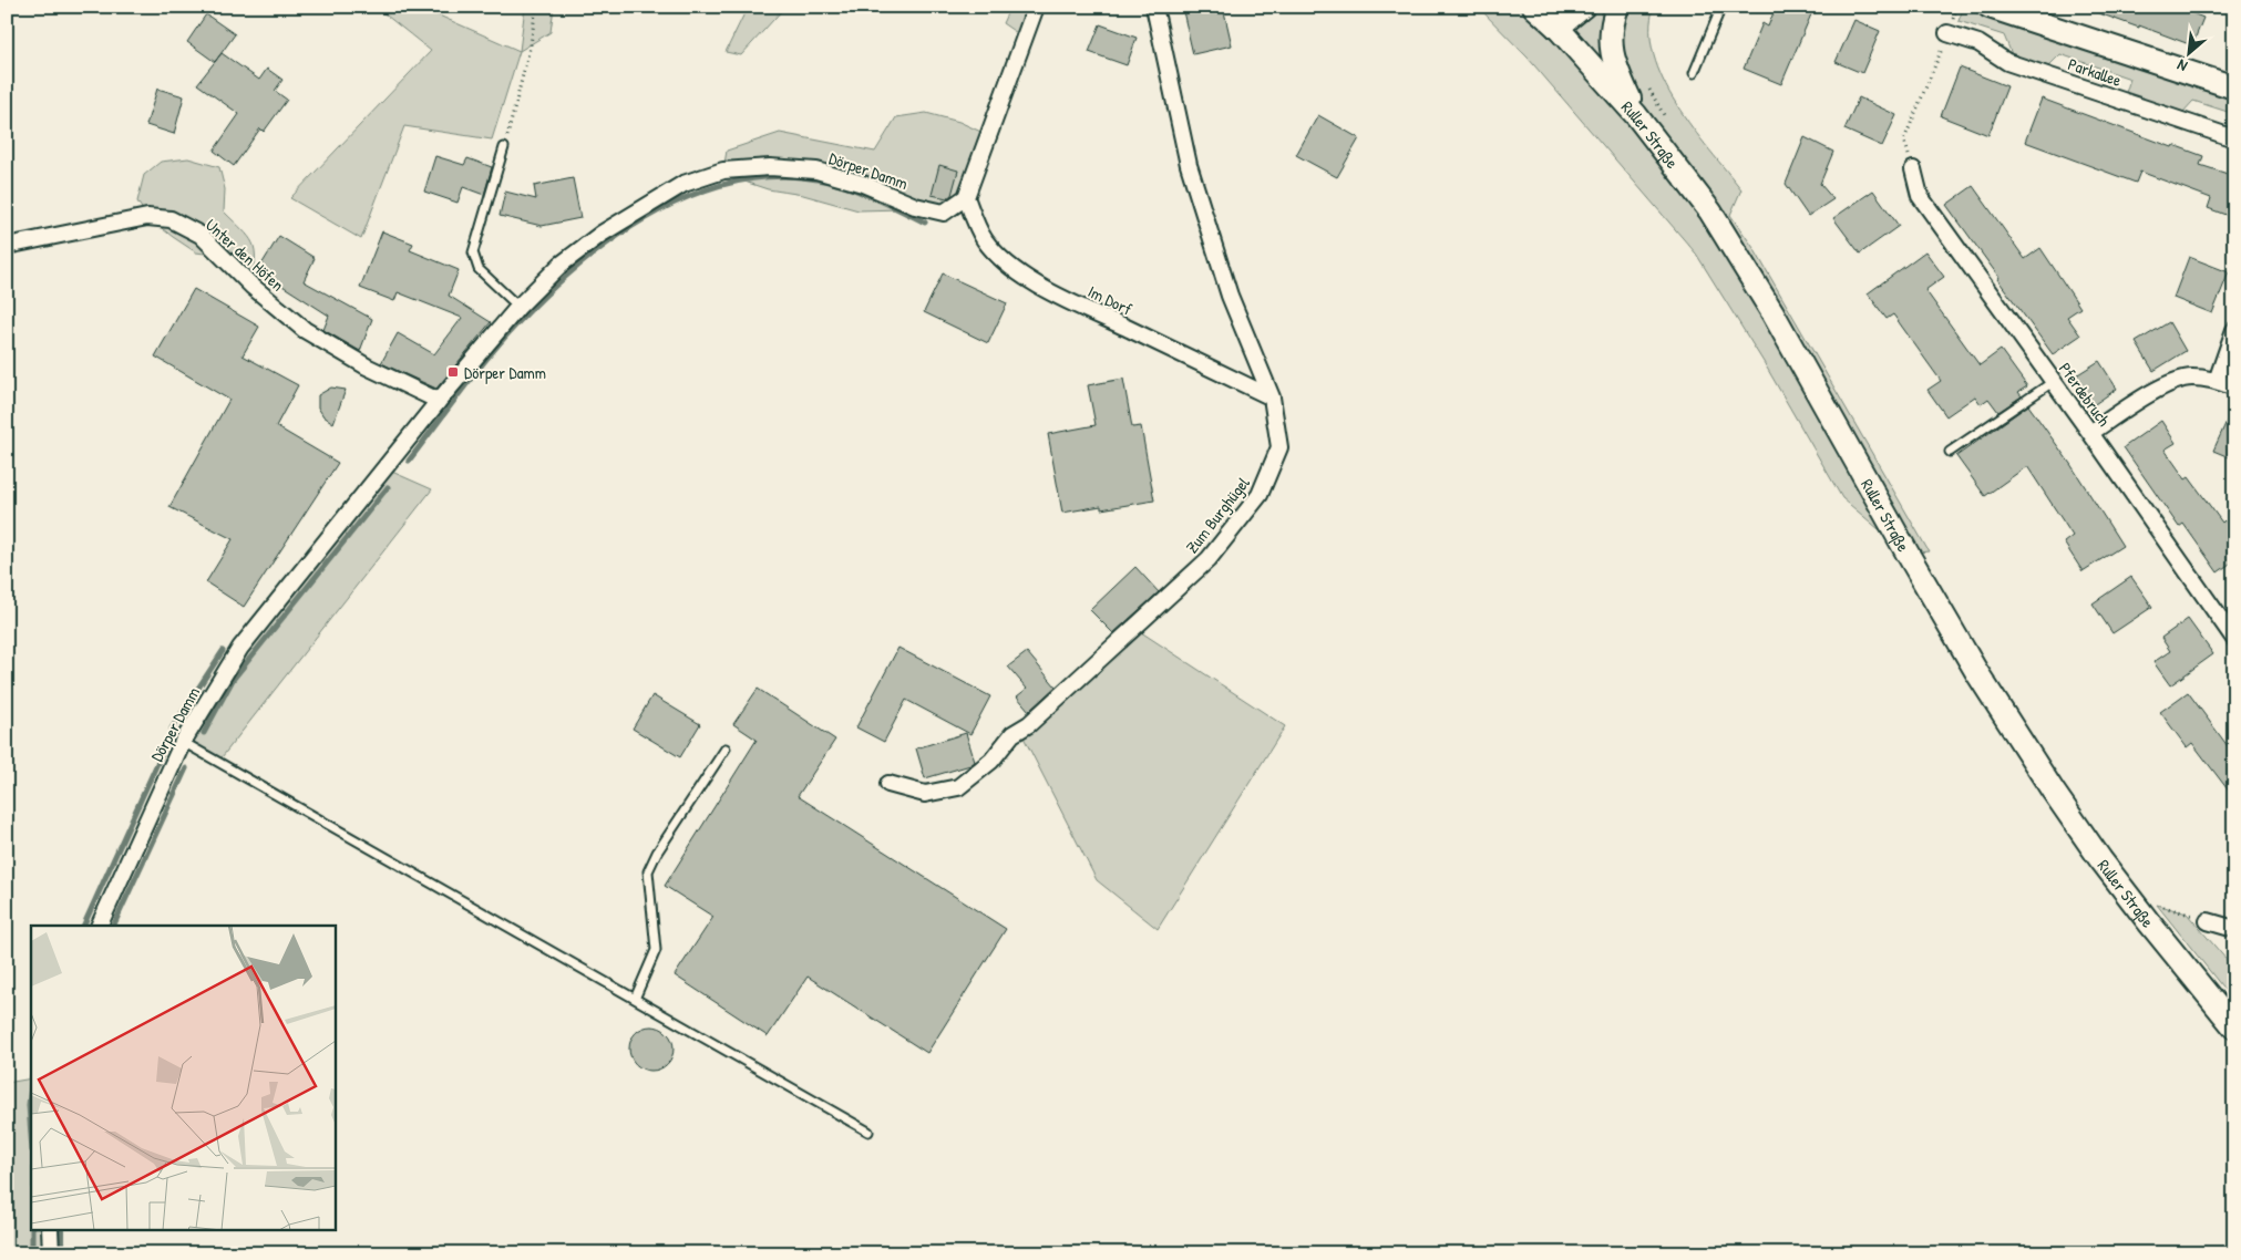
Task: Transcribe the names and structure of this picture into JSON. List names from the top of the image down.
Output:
{
  "streets": {
    "main road": ["Ruller Straße"],
    "street": [
      "Parkallee",
      "Dörper Damm",
      "Unter den Höfen",
      "Im Dorf",
      "Pferdebruch",
      "Zum Burghügel"
    ]
  },
  "crossings": [
    ["Dörper Damm", "Unter den Höfen"],
    ["Dörper Damm", "Im Dorf"],
    ["Im Dorf", "Zum Burghügel"]
  ],
  "places": {
    "transit": ["Dörper Damm"]
  },
  "north": "bottom left"
}
